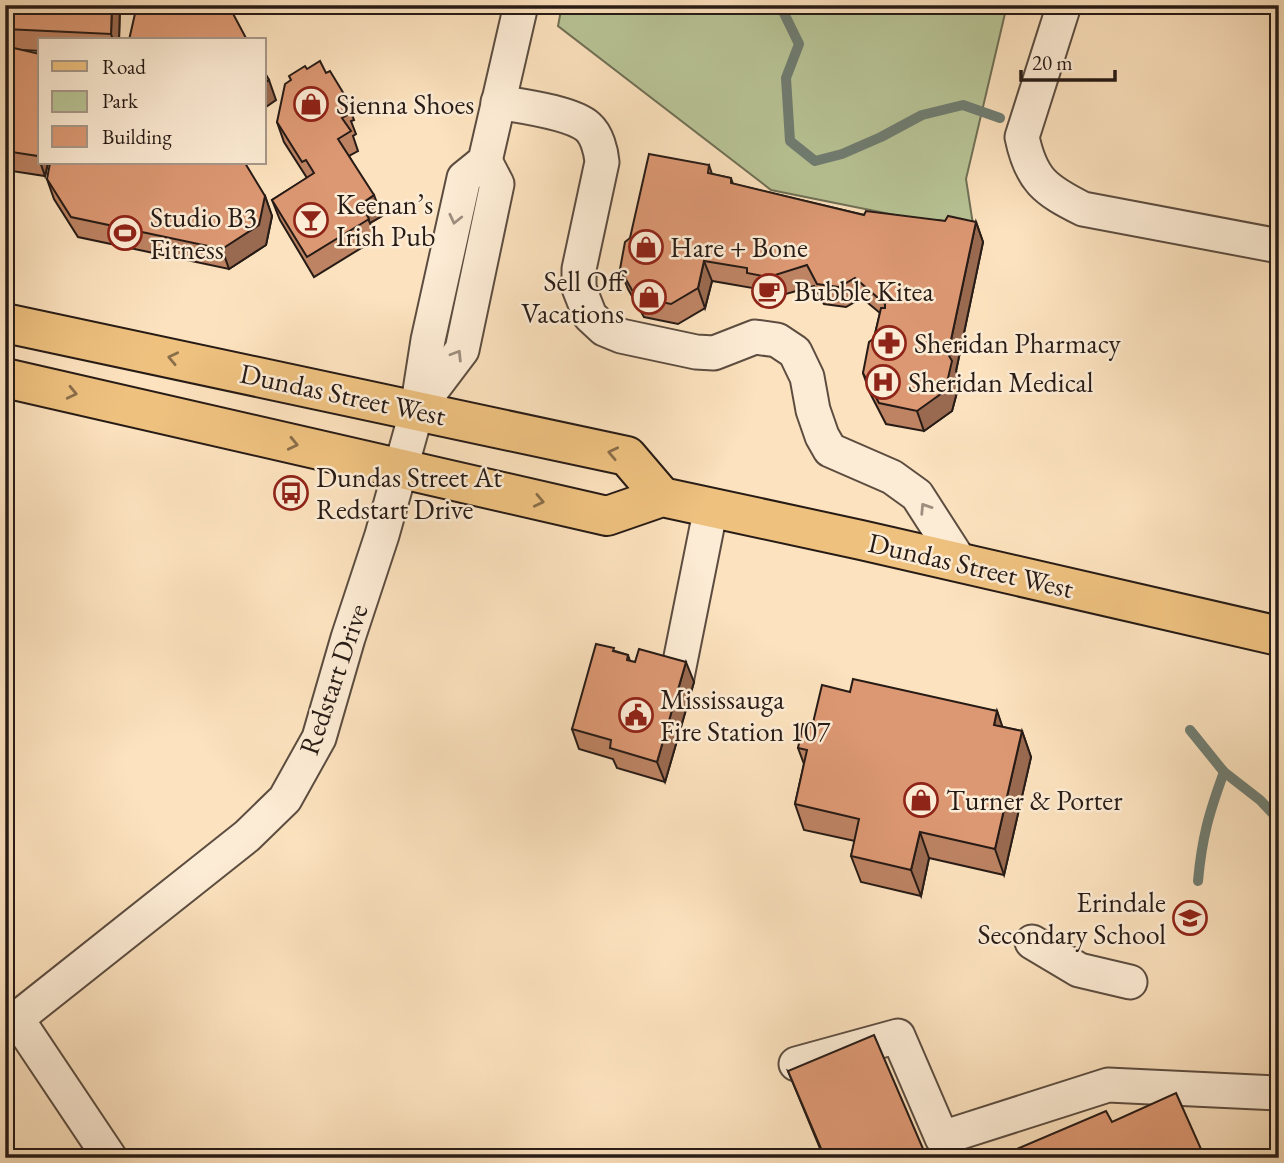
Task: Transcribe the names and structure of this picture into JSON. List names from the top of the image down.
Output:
{
  "streets": {
    "main road": ["Dundas Street West"],
    "street": ["Redstart Drive"]
  },
  "crossings": [
    ["Dundas Street West", "Redstart Drive"]
  ],
  "places": {
    "shop": [
      "Sienna Shoes",
      "Hare + Bone",
      "Sell Off Vacations",
      "Turner & Porter"
    ],
    "bar": ["Keenan’s Irish Pub"],
    "sports": ["Studio B3 Fitness"],
    "cafe": ["Bubble Kitea"],
    "pharmacy": ["Sheridan Pharmacy"],
    "hospital": ["Sheridan Medical"],
    "bus stop": ["Dundas Street At Redstart Drive"],
    "public building": ["Mississauga Fire Station 107"],
    "school or university": ["Erindale Secondary School"]
  },
  "legend": ["Road", "Park", "Building"],
  "scale_bar": "20 m"
}
